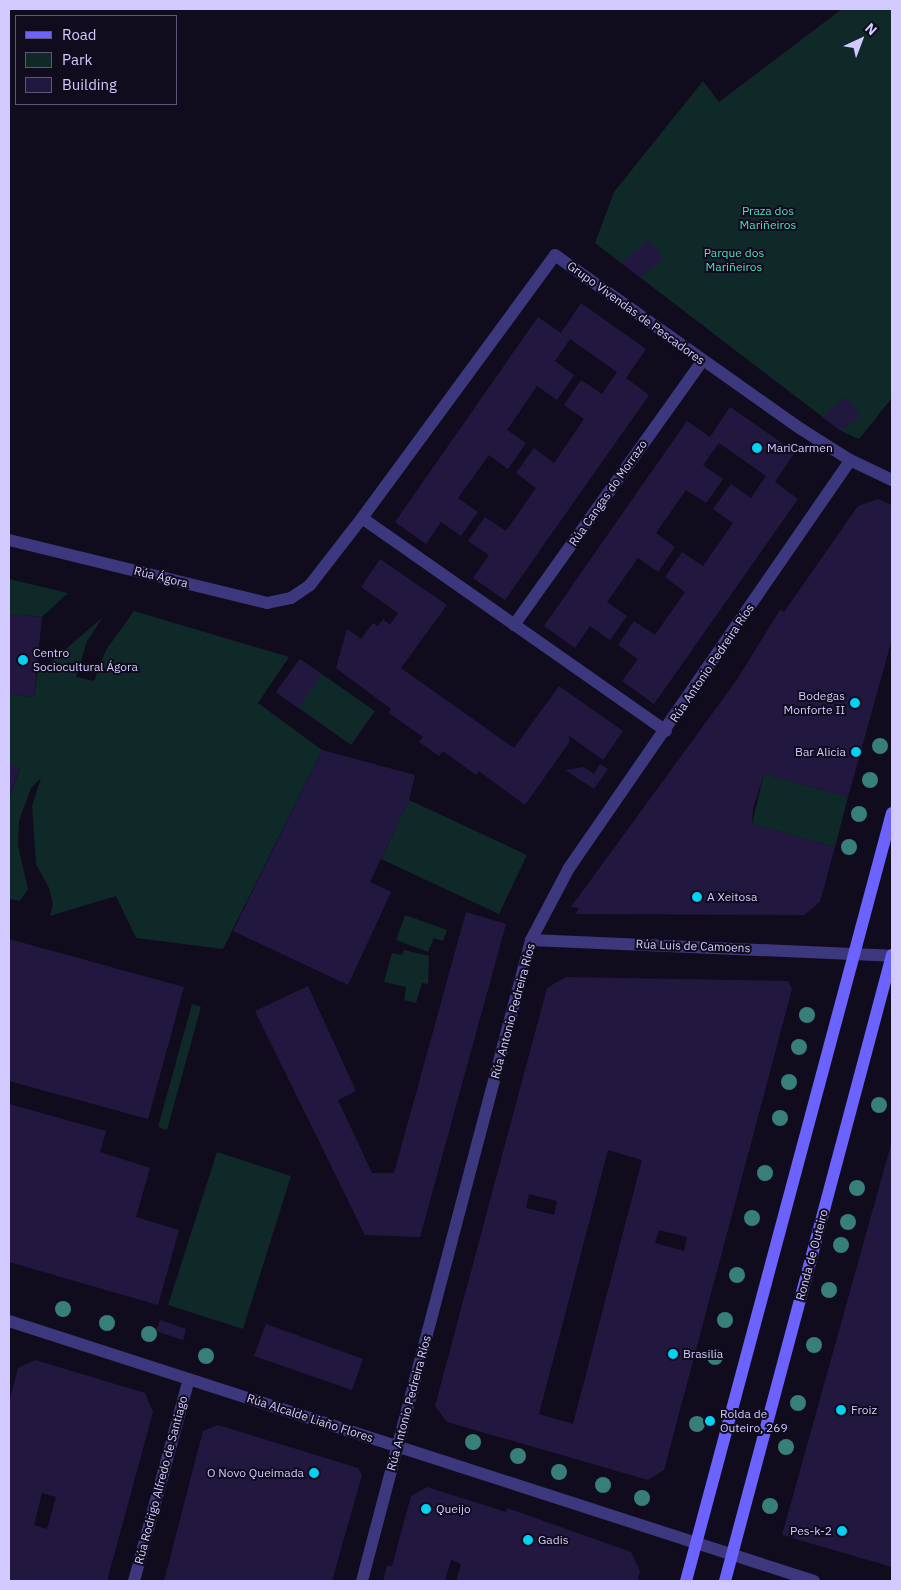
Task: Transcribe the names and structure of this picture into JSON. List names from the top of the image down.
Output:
{
  "streets": {
    "main road": ["Ronda de Outeiro"],
    "street": [
      "Grupo Vivendas de Pescadores",
      "Rúa Cangas do Morrazo",
      "Rúa Ágora",
      "Rúa Antonio Pedreira Ríos",
      "Rúa Luis de Camoens",
      "Rúa Alcalde Liaño Flores",
      "Rúa Rodrigo Alfredo de Santiago"
    ]
  },
  "crossings": [
    ["Grupo Vivendas de Pescadores", "Rúa Cangas do Morrazo"],
    ["Grupo Vivendas de Pescadores", "Rúa Ágora"],
    ["Grupo Vivendas de Pescadores", "Rúa Antonio Pedreira Ríos"],
    ["Rúa Antonio Pedreira Ríos", "Rúa Luis de Camoens"],
    ["Rúa Antonio Pedreira Ríos", "Rúa Alcalde Liaño Flores"],
    ["Rúa Luis de Camoens", "Ronda de Outeiro"],
    ["Rúa Alcalde Liaño Flores", "Rúa Rodrigo Alfredo de Santiago"]
  ],
  "parks": ["Praza dos Mariñeiros", "Parque dos Mariñeiros"],
  "places": [
    "MariCarmen",
    "Centro Sociocultural Ágora",
    "Bodegas Monforte II",
    "Bar Alicia",
    "A Xeitosa",
    "Brasilia",
    "Froiz",
    "Rolda de Outeiro, 269",
    "O Novo Queimada",
    "Queijo",
    "Pes-k-2",
    "Gadis"
  ],
  "legend": ["Road", "Park", "Building"],
  "north": "top right"
}
